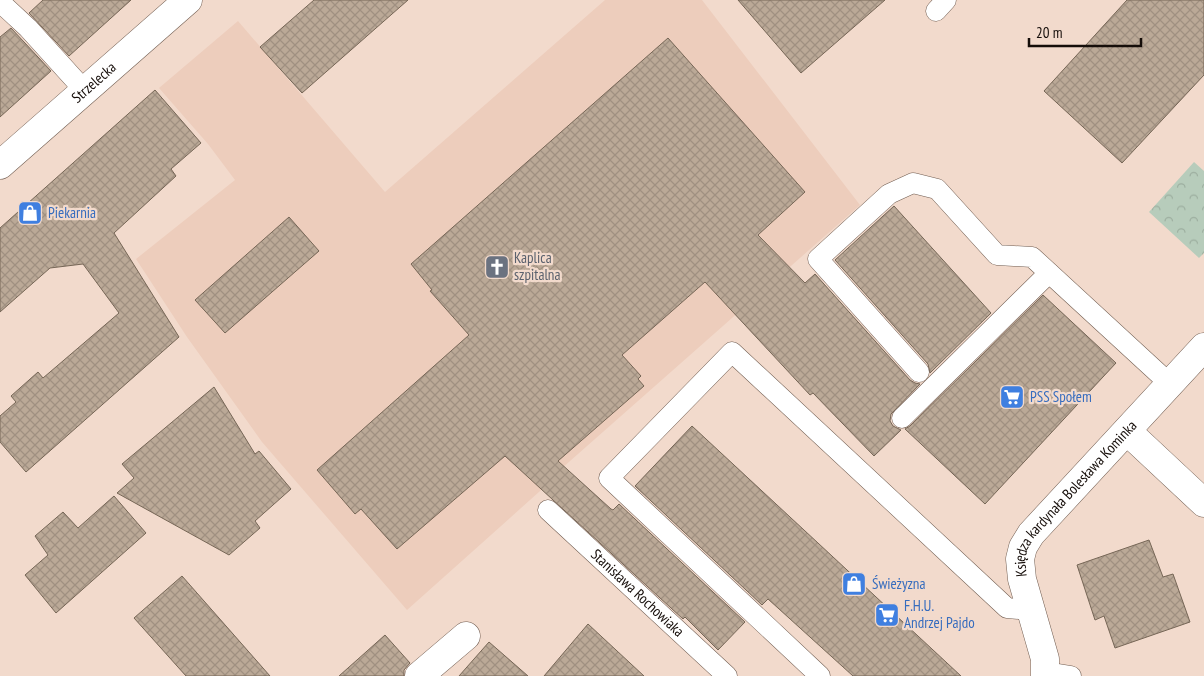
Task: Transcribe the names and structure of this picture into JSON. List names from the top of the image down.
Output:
{
  "streets": {
    "street": ["Strzelecka", "Księdza kardynała Bolesława Kominka"],
    "lane": ["Stanisława Rochowiaka"]
  },
  "places": {
    "shop": ["Piekarnia", "Świeżyzna"],
    "church": ["Kaplica szpitalna"],
    "supermarket": ["PSS Społem", "F.H.U. Andrzej Pajdo"]
  },
  "scale_bar": "20 m"
}
